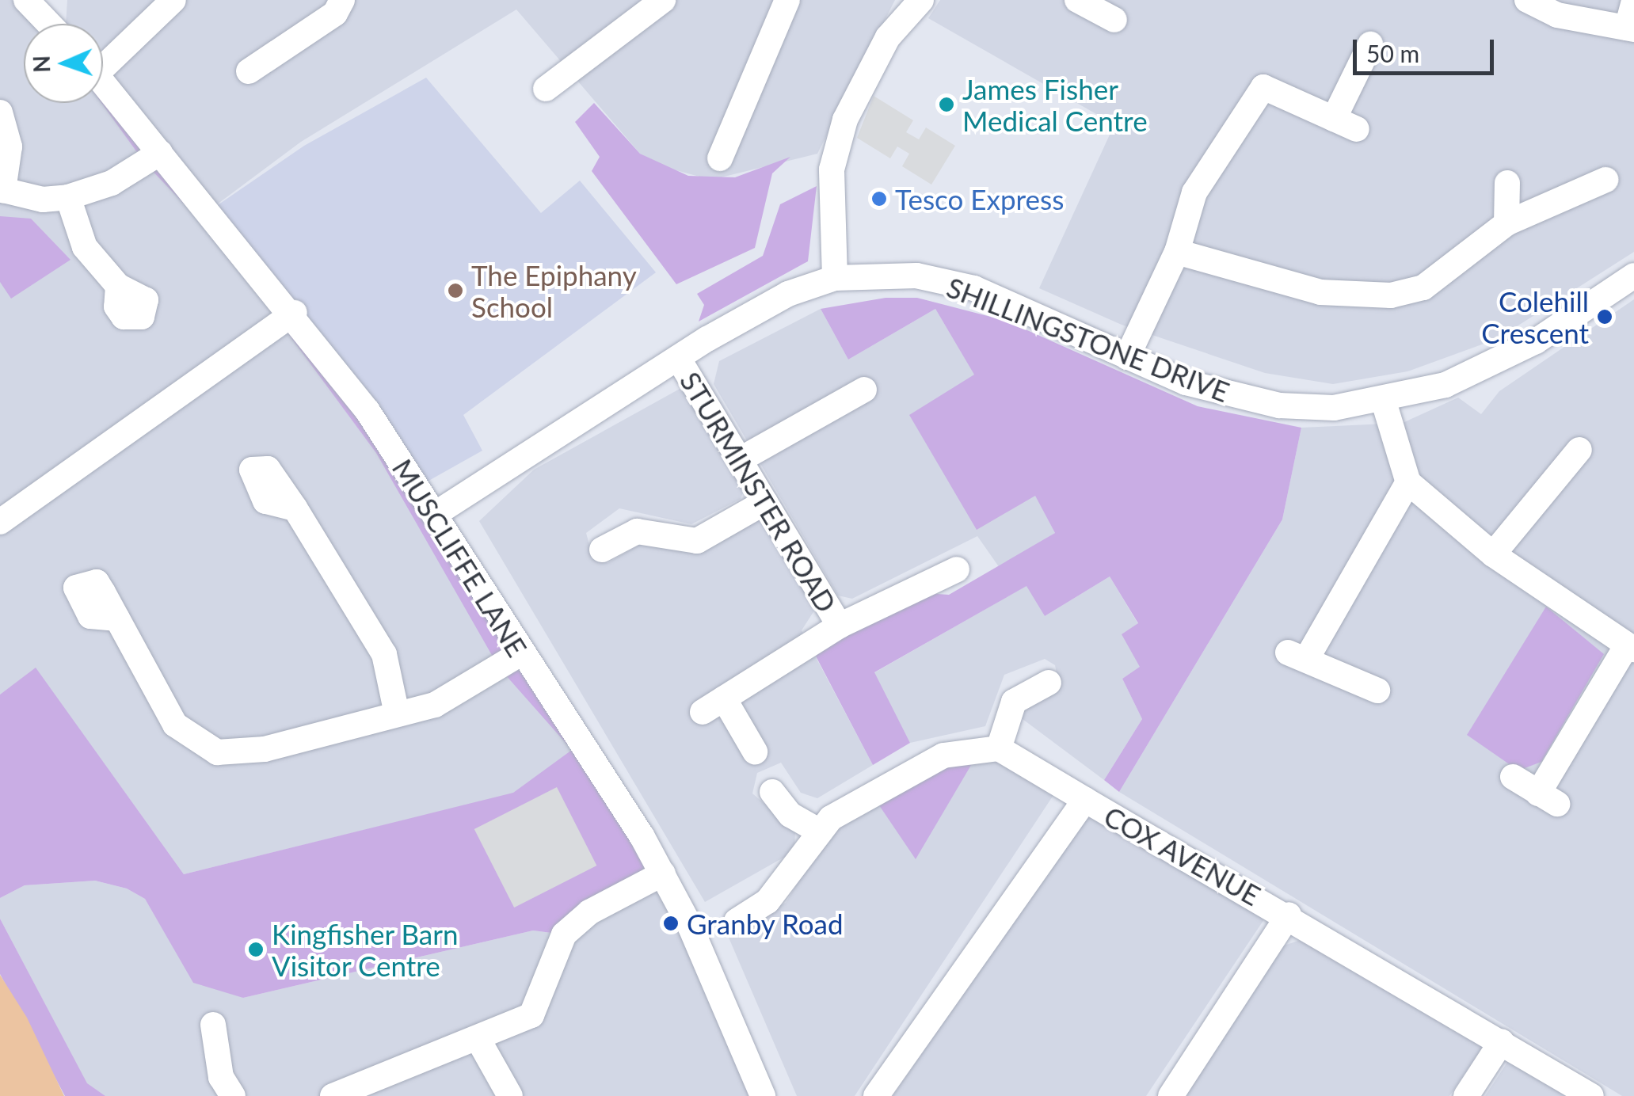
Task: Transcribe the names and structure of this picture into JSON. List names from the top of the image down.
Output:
{
  "streets": {
    "street": [
      "SHILLINGSTONE DRIVE",
      "STURMINSTER ROAD",
      "MUSCLIFFE LANE",
      "COX AVENUE"
    ]
  },
  "crossings": [
    ["SHILLINGSTONE DRIVE", "STURMINSTER ROAD"],
    ["SHILLINGSTONE DRIVE", "MUSCLIFFE LANE"]
  ],
  "places": [
    "James Fisher Medical Centre",
    "Tesco Express",
    "The Epiphany School",
    "Colehill Crescent",
    "Granby Road",
    "Kingfisher Barn Visitor Centre"
  ],
  "scale_bar": "50 m",
  "north": "left"
}
